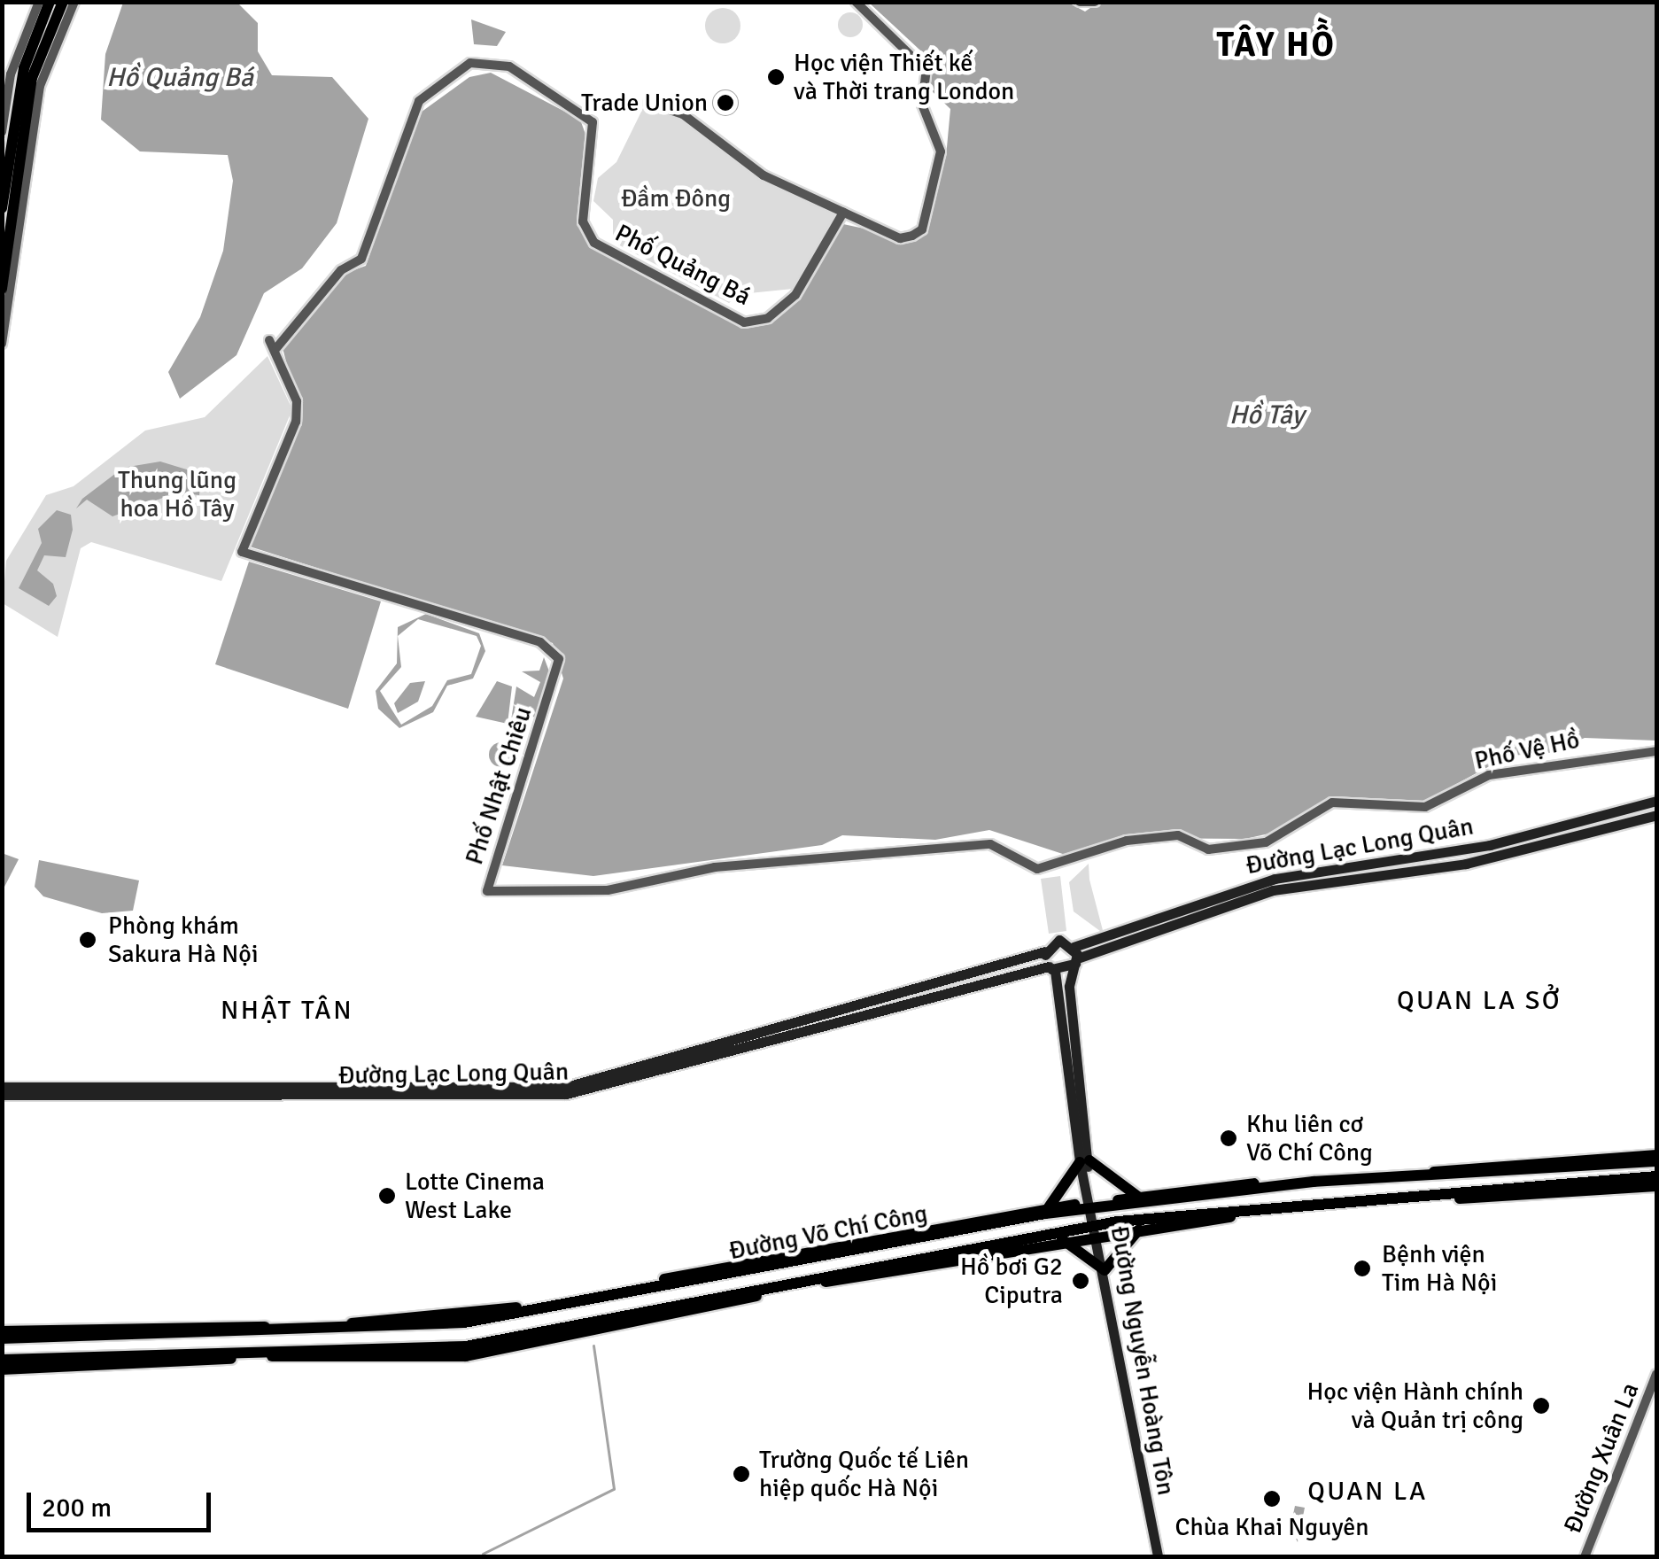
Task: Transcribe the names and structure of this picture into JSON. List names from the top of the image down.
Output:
{
  "streets": {
    "main road": ["Đường Lạc Long Quân", "Đường Võ Chí Công", "Đường Nguyễn Hoàng Tôn"],
    "street": [
      "Phố Quảng Bá",
      "Phố Vệ Hồ",
      "Phố Nhật Chiêu",
      "Đường Xuân La"
    ]
  },
  "crossings": [
    ["Phố Quảng Bá", "Phố Nhật Chiêu"],
    ["Phố Vệ Hồ", "Phố Nhật Chiêu"],
    ["Đường Lạc Long Quân", "Đường Nguyễn Hoàng Tôn"],
    ["Đường Võ Chí Công", "Đường Nguyễn Hoàng Tôn"]
  ],
  "districts": [
    "TÂY HỒ",
    "QUAN LA SỞ",
    "NHẬT TÂN",
    "QUAN LA"
  ],
  "water": ["Hồ Quảng Bá", "Hồ Tây"],
  "parks": ["Đầm Đông", "Thung lũng hoa Hồ Tây"],
  "places": [
    "Học viện Thiết kế và Thời trang London",
    "Trade Union",
    "Phòng khám Sakura Hà Nội",
    "Khu liên cơ Võ Chí Công",
    "Lotte Cinema West Lake",
    "Bệnh viện Tim Hà Nội",
    "Hồ bơi G2 Ciputra",
    "Học viện Hành chính và Quản trị công",
    "Trường Quốc tế Liên hiệp quốc Hà Nội",
    "Chùa Khai Nguyên"
  ],
  "scale_bar": "200 m"
}
